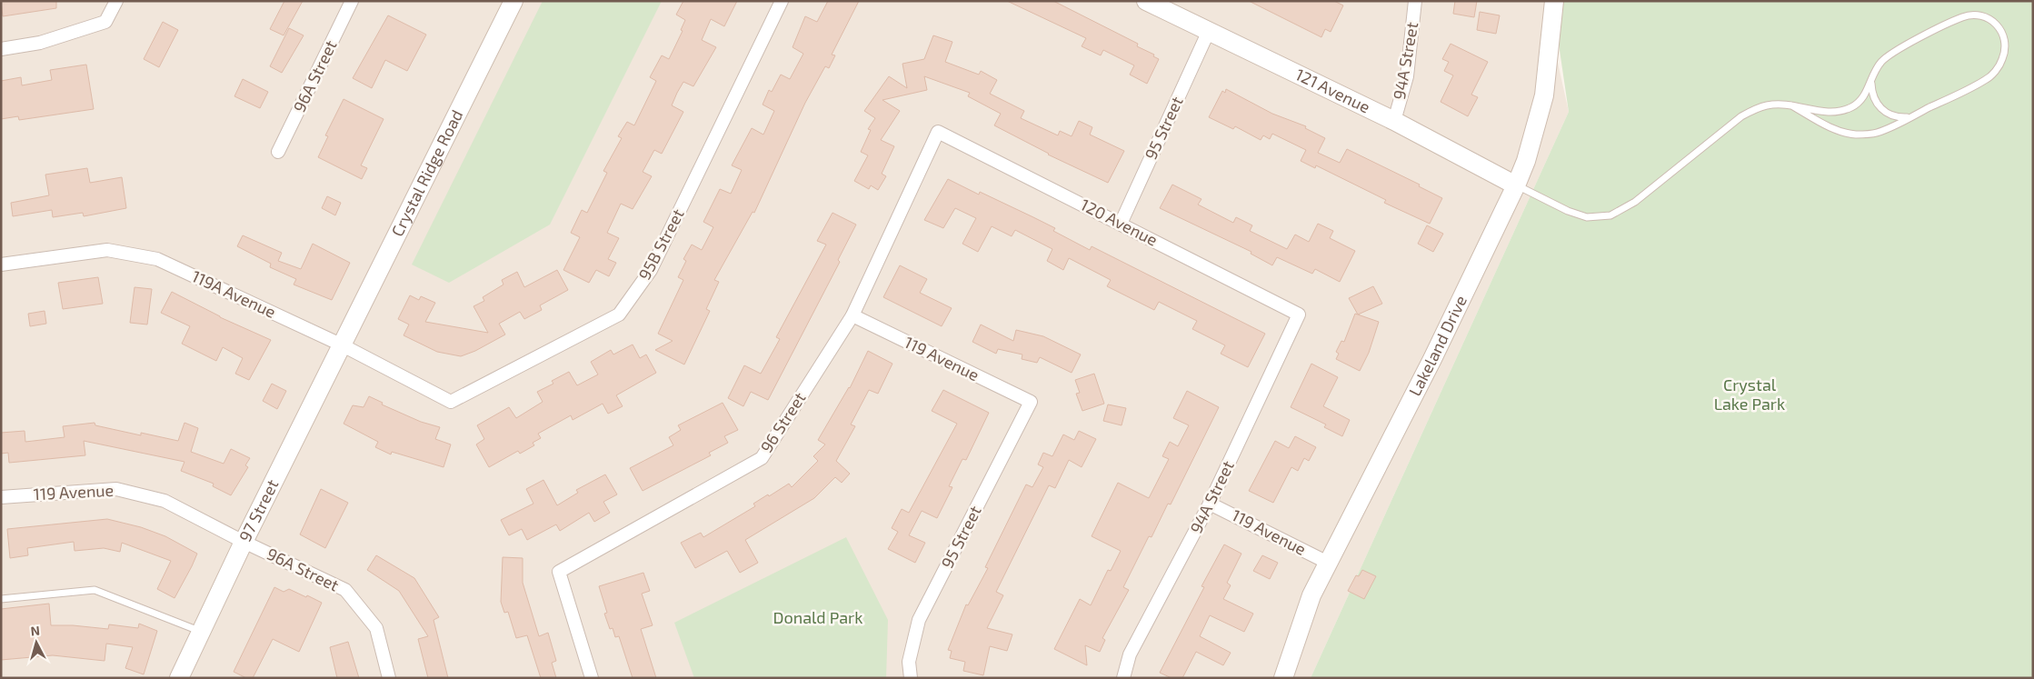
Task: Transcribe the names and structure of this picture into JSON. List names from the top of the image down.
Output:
{
  "streets": {
    "street": [
      "94A Street",
      "96A Street",
      "121 Avenue",
      "95 Street",
      "Crystal Ridge Road",
      "120 Avenue",
      "95B Street",
      "119A Avenue",
      "Lakeland Drive",
      "119 Avenue",
      "96 Street",
      "97 Street"
    ]
  },
  "crossings": [
    ["94A Street", "121 Avenue"],
    ["94A Street", "120 Avenue"],
    ["94A Street", "119 Avenue"],
    ["96A Street", "119 Avenue"],
    ["96A Street", "97 Street"],
    ["121 Avenue", "95 Street"],
    ["121 Avenue", "Lakeland Drive"],
    ["95 Street", "120 Avenue"],
    ["95 Street", "119 Avenue"],
    ["Crystal Ridge Road", "119A Avenue"],
    ["Crystal Ridge Road", "97 Street"],
    ["120 Avenue", "96 Street"],
    ["95B Street", "119A Avenue"],
    ["119A Avenue", "97 Street"],
    ["Lakeland Drive", "119 Avenue"],
    ["119 Avenue", "96 Street"],
    ["119 Avenue", "97 Street"]
  ],
  "parks": ["Crystal Lake Park", "Donald Park"],
  "north": "top"
}
